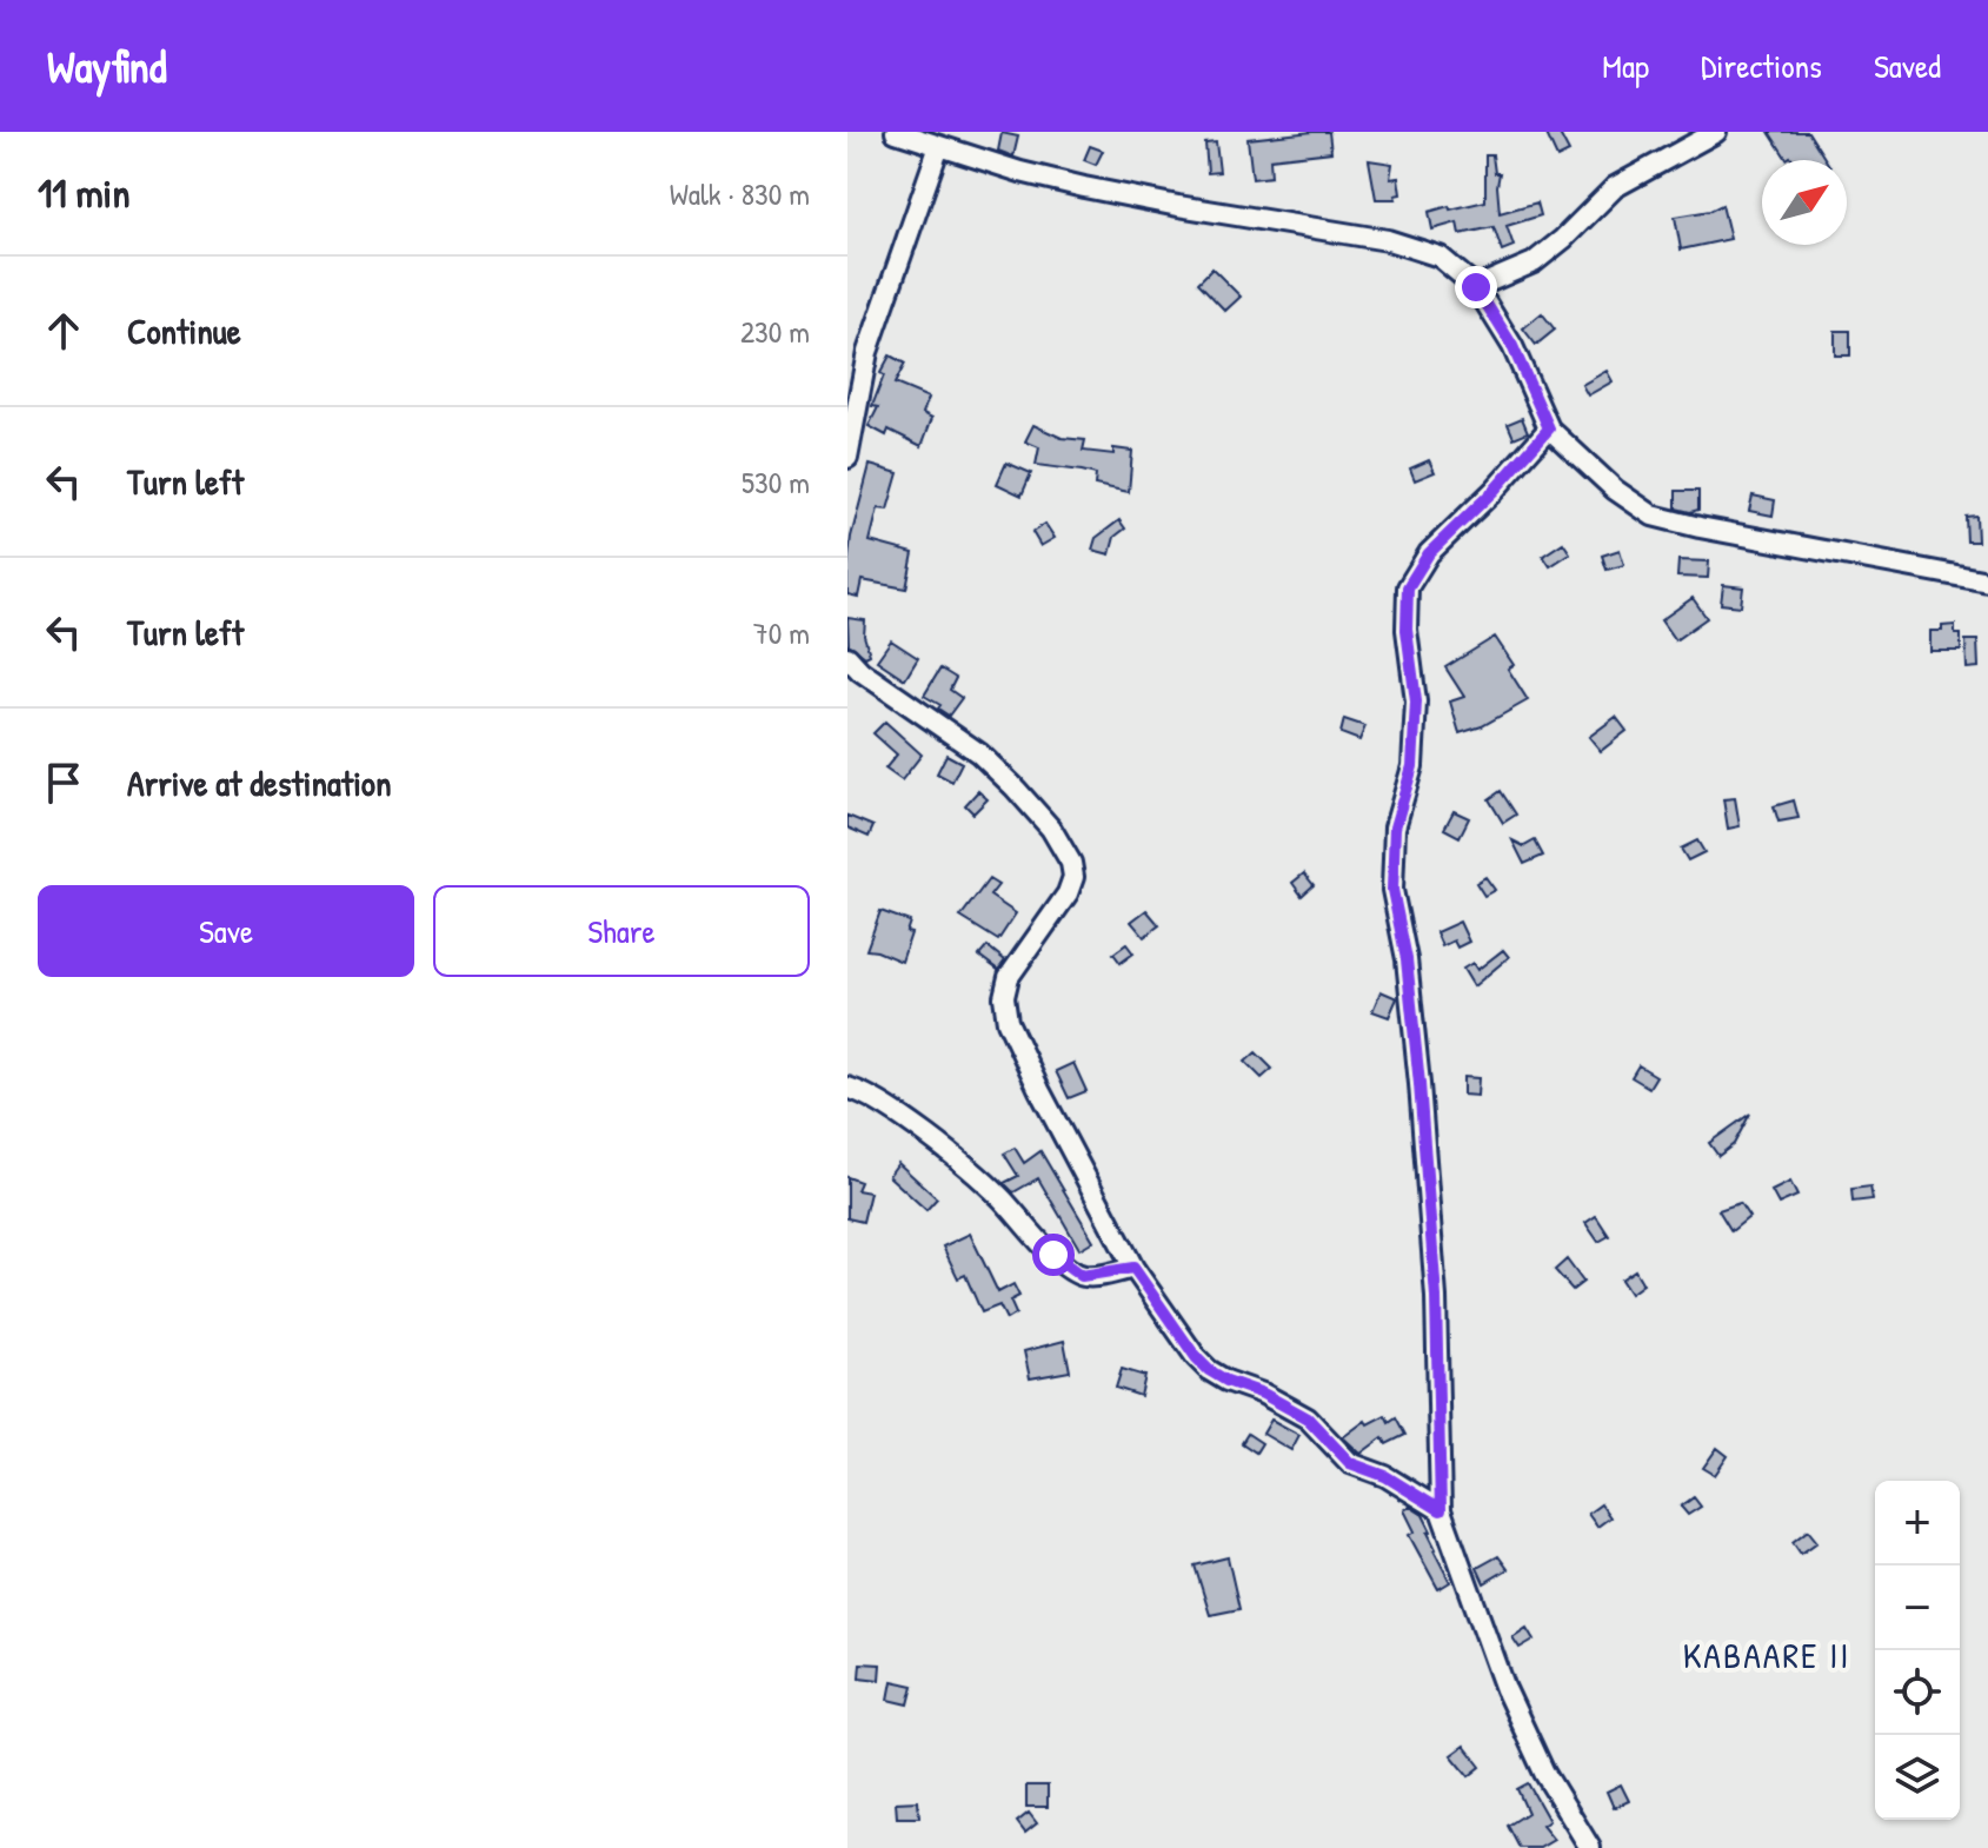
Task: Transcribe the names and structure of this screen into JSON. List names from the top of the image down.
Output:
{
  "districts": ["KABAARE II"],
  "north": "top right",
  "page": {
    "header": "Wayfind",
    "nav": ["Map", "Directions", "Saved"],
    "heading": ["11 min", "Walk · 830 m"],
    "list": [
      ["Continue", "230 m"],
      ["Turn left", "530 m"],
      ["Turn left", "70 m"],
      "Arrive at destination"
    ],
    "buttons": ["Save", "Share"],
    "map_buttons": ["+", "−"]
  }
}
